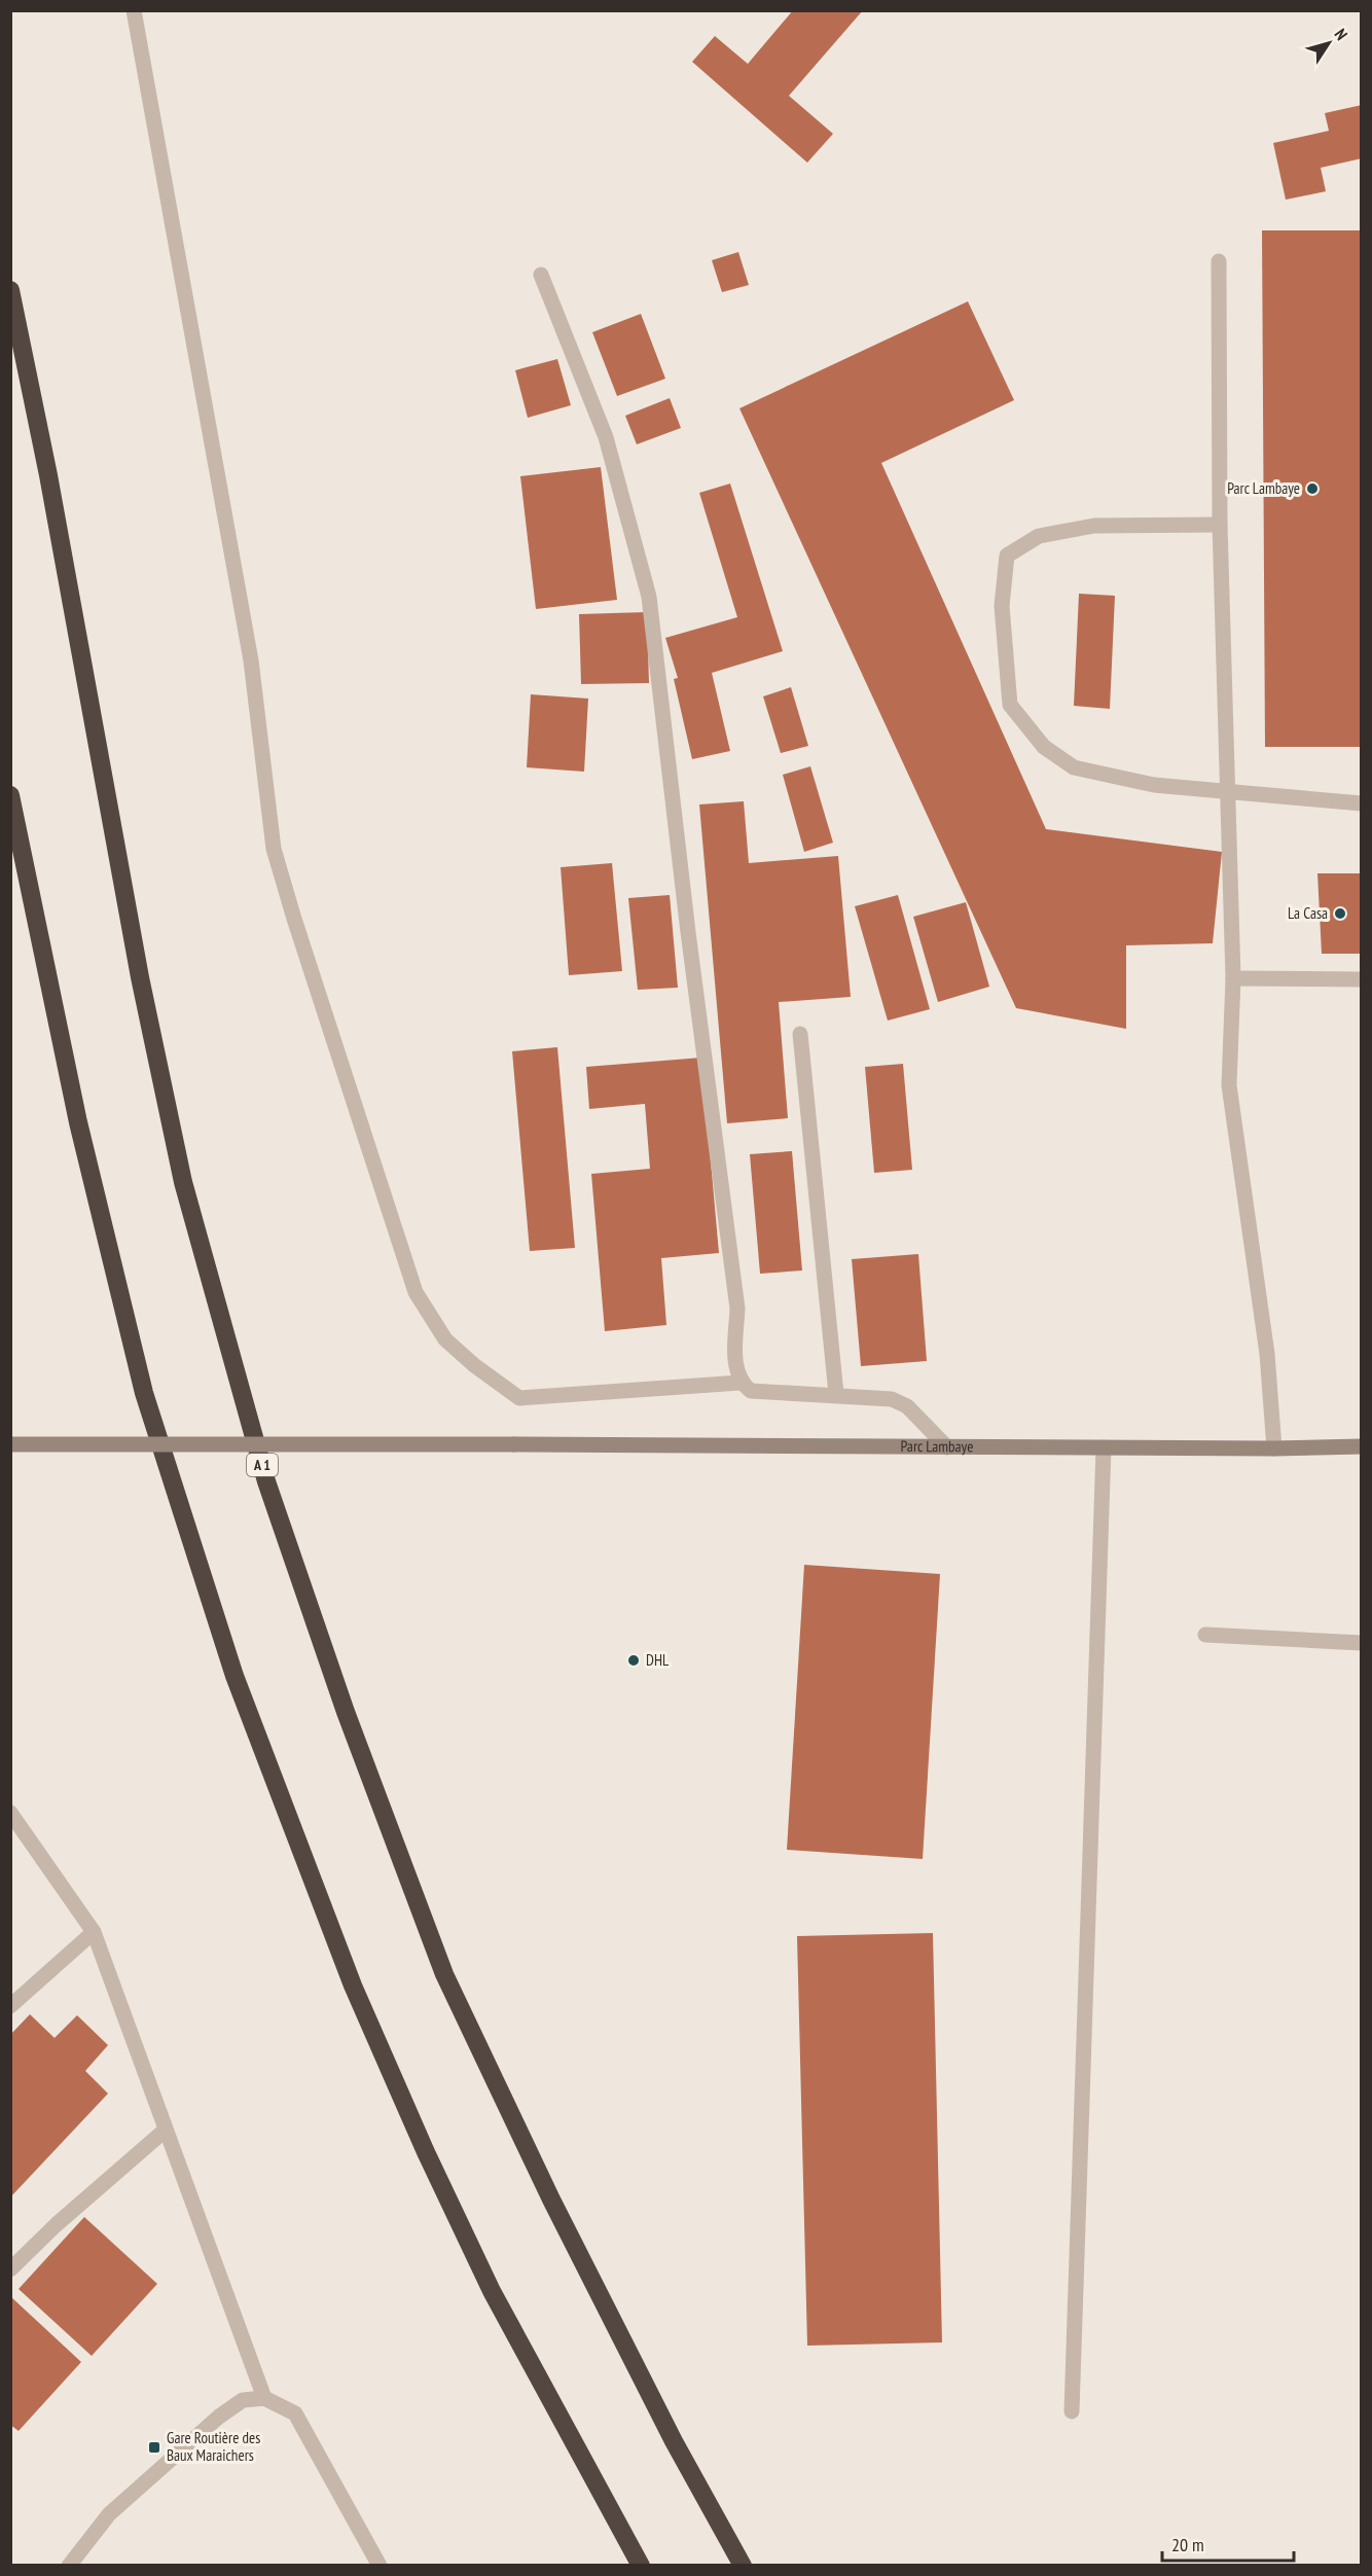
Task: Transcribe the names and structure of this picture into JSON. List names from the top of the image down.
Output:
{
  "streets": {
    "highway": ["A 1"],
    "street": ["Parc Lambaye"]
  },
  "places": {
    "other": ["Parc Lambaye", "La Casa", "DHL"],
    "transit": ["Gare Routière des Baux Maraichers"]
  },
  "scale_bar": "20 m",
  "north": "top right"
}
